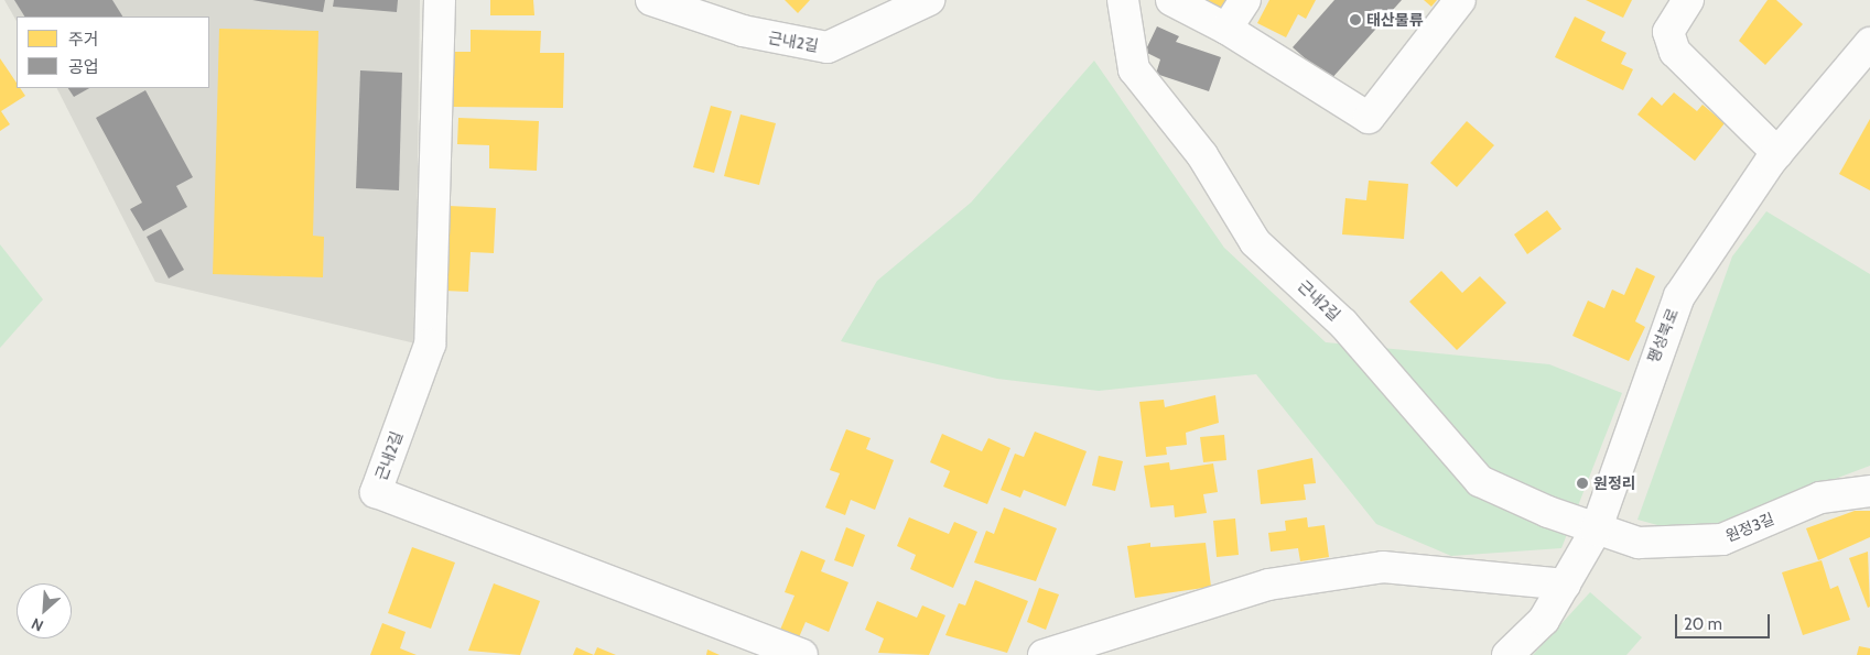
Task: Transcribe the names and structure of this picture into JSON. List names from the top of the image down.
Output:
{
  "streets": {
    "street": ["근내2길", "팽성북로", "원정3길"]
  },
  "crossings": [
    ["근내2길", "팽성북로"],
    ["근내2길", "원정3길"],
    ["팽성북로", "원정3길"]
  ],
  "places": ["태산물류", "원정리"],
  "legend": ["주거", "공업"],
  "scale_bar": "20 m",
  "north": "bottom left"
}
